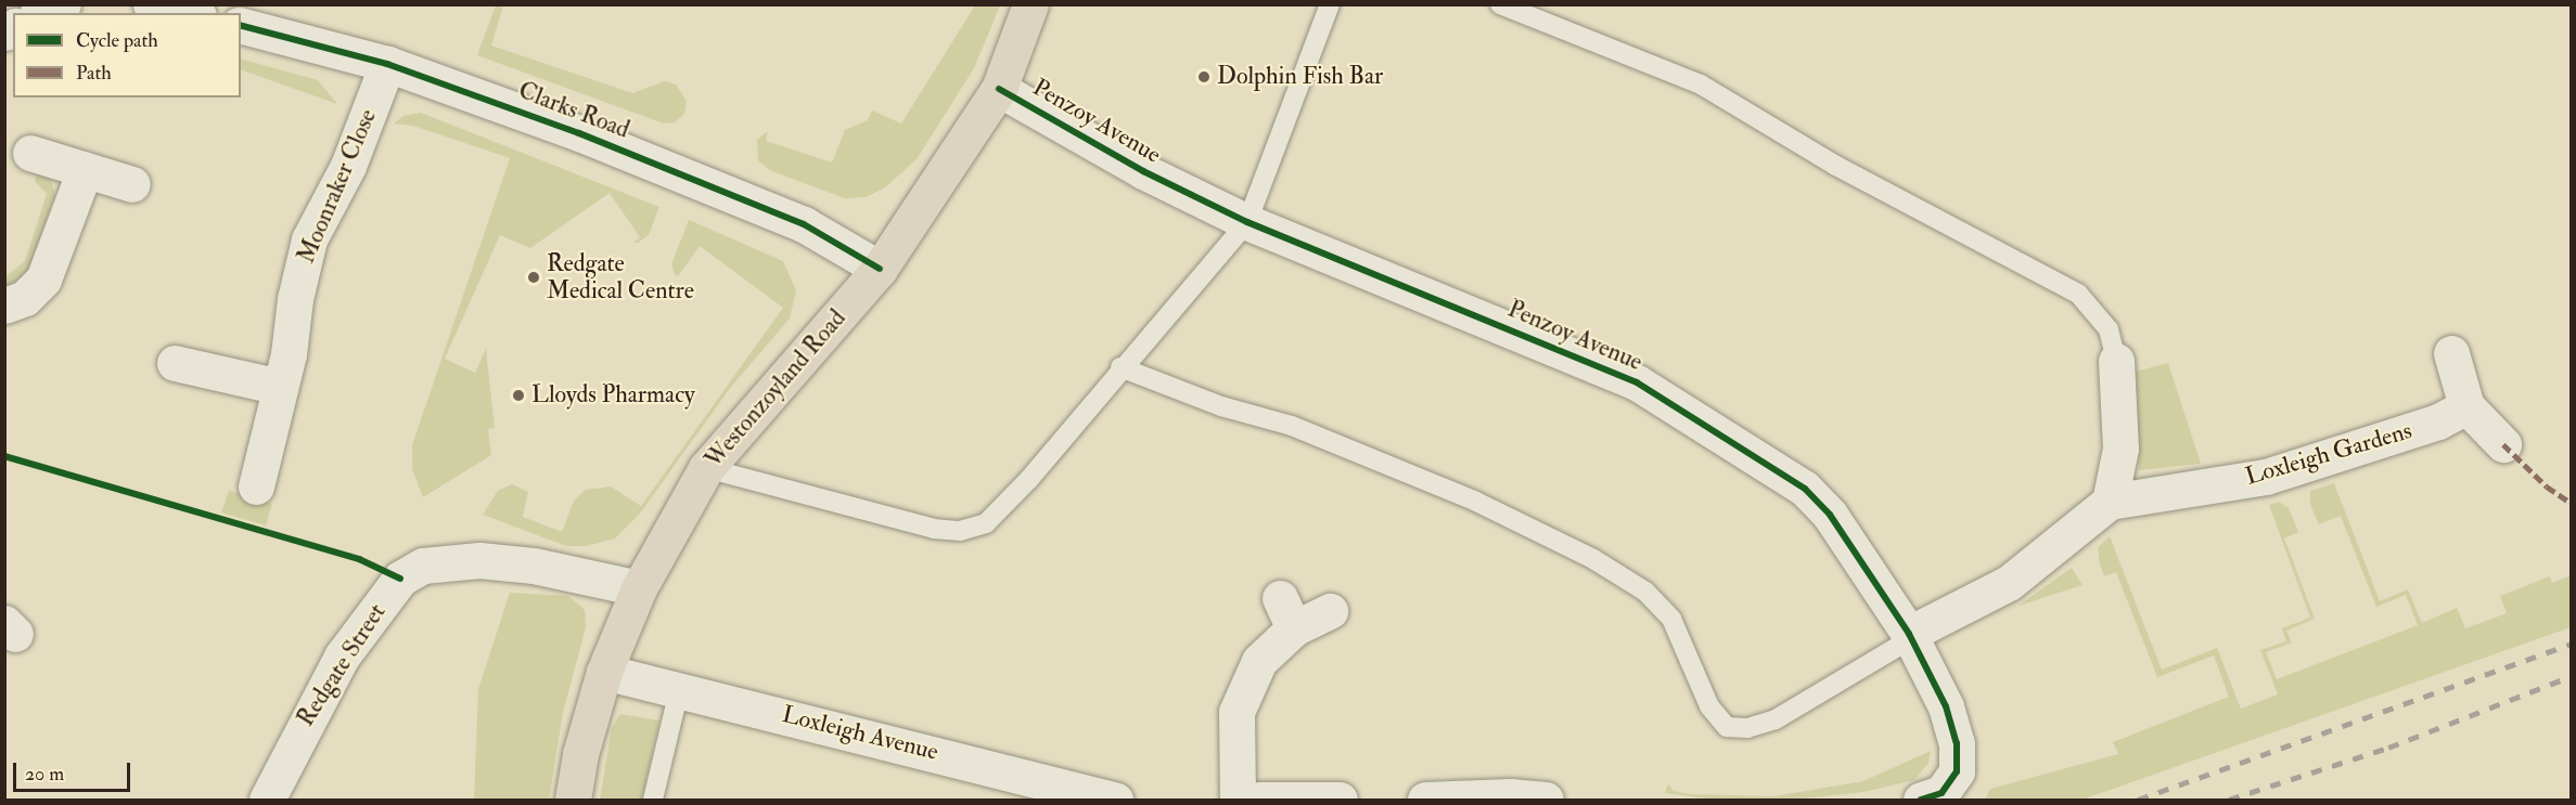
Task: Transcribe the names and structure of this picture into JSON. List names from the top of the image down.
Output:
{
  "streets": {
    "main road": ["Westonzoyland Road"],
    "street": [
      "Clarks Road",
      "Penzoy Avenue",
      "Moonraker Close",
      "Loxleigh Gardens",
      "Redgate Street",
      "Loxleigh Avenue"
    ]
  },
  "crossings": [
    ["Clarks Road", "Moonraker Close"],
    ["Clarks Road", "Westonzoyland Road"],
    ["Penzoy Avenue", "Westonzoyland Road"],
    ["Westonzoyland Road", "Redgate Street"],
    ["Westonzoyland Road", "Loxleigh Avenue"]
  ],
  "places": ["Dolphin Fish Bar", "Redgate Medical Centre", "Lloyds Pharmacy"],
  "legend": ["Cycle path", "Path"],
  "scale_bar": "20 m"
}
